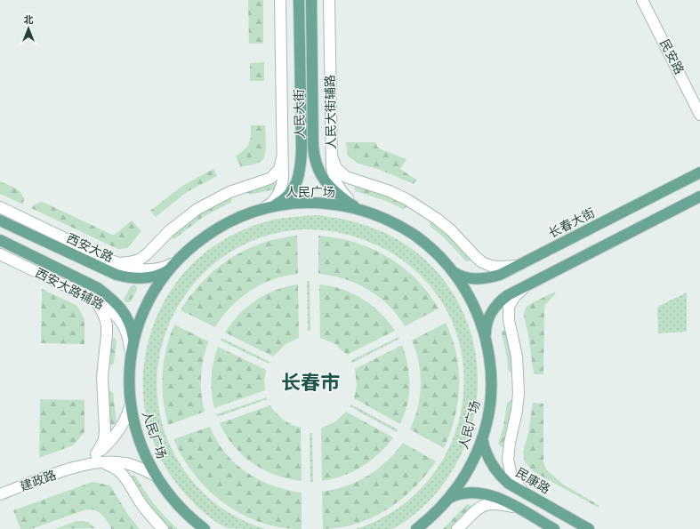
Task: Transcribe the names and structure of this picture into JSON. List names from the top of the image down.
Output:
{
  "streets": {
    "main road": [
      "人民大街",
      "人民广场",
      "长春大街",
      "西安大路",
      "民康路"
    ],
    "street": [
      "民安路",
      "人民大街辅路",
      "西安大路辅路",
      "建政路"
    ]
  },
  "crossings": [
    ["人民大街辅路", "人民大街"],
    ["人民大街辅路", "人民广场"],
    ["人民大街", "人民广场"],
    ["人民广场", "长春大街"],
    ["人民广场", "西安大路"],
    ["人民广场", "西安大路辅路"],
    ["人民广场", "建政路"],
    ["人民广场", "民康路"]
  ],
  "districts": ["长春市"],
  "north": "top"
}
